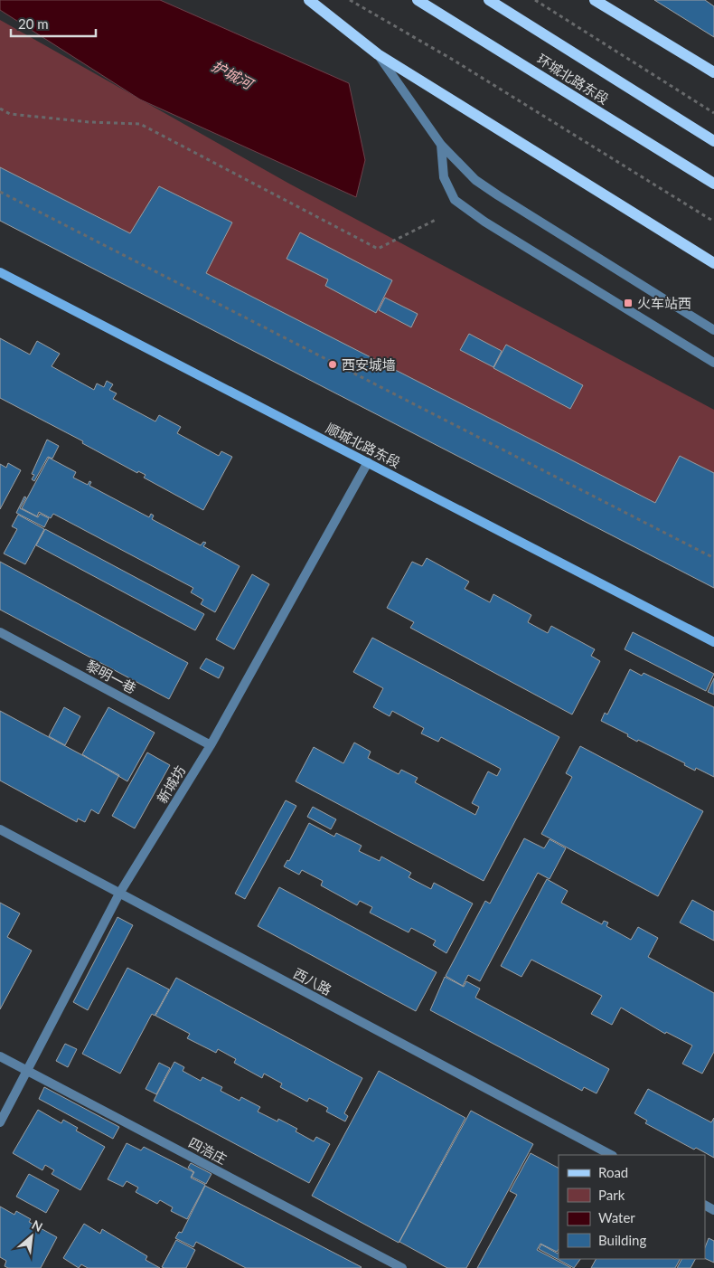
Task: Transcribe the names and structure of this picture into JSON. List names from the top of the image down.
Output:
{
  "streets": {
    "main road": ["环城北路东段"],
    "street": [
      "顺城北路东段",
      "黎明一巷",
      "新城坊",
      "西八路",
      "四浩庄"
    ]
  },
  "crossings": [
    ["顺城北路东段", "新城坊"],
    ["黎明一巷", "新城坊"],
    ["新城坊", "西八路"],
    ["新城坊", "四浩庄"]
  ],
  "water": ["护城河"],
  "places": {
    "transit": ["火车站西"],
    "other": ["西安城墙"]
  },
  "legend": [
    "Road",
    "Park",
    "Water",
    "Building"
  ],
  "scale_bar": "20 m",
  "north": "top right"
}
